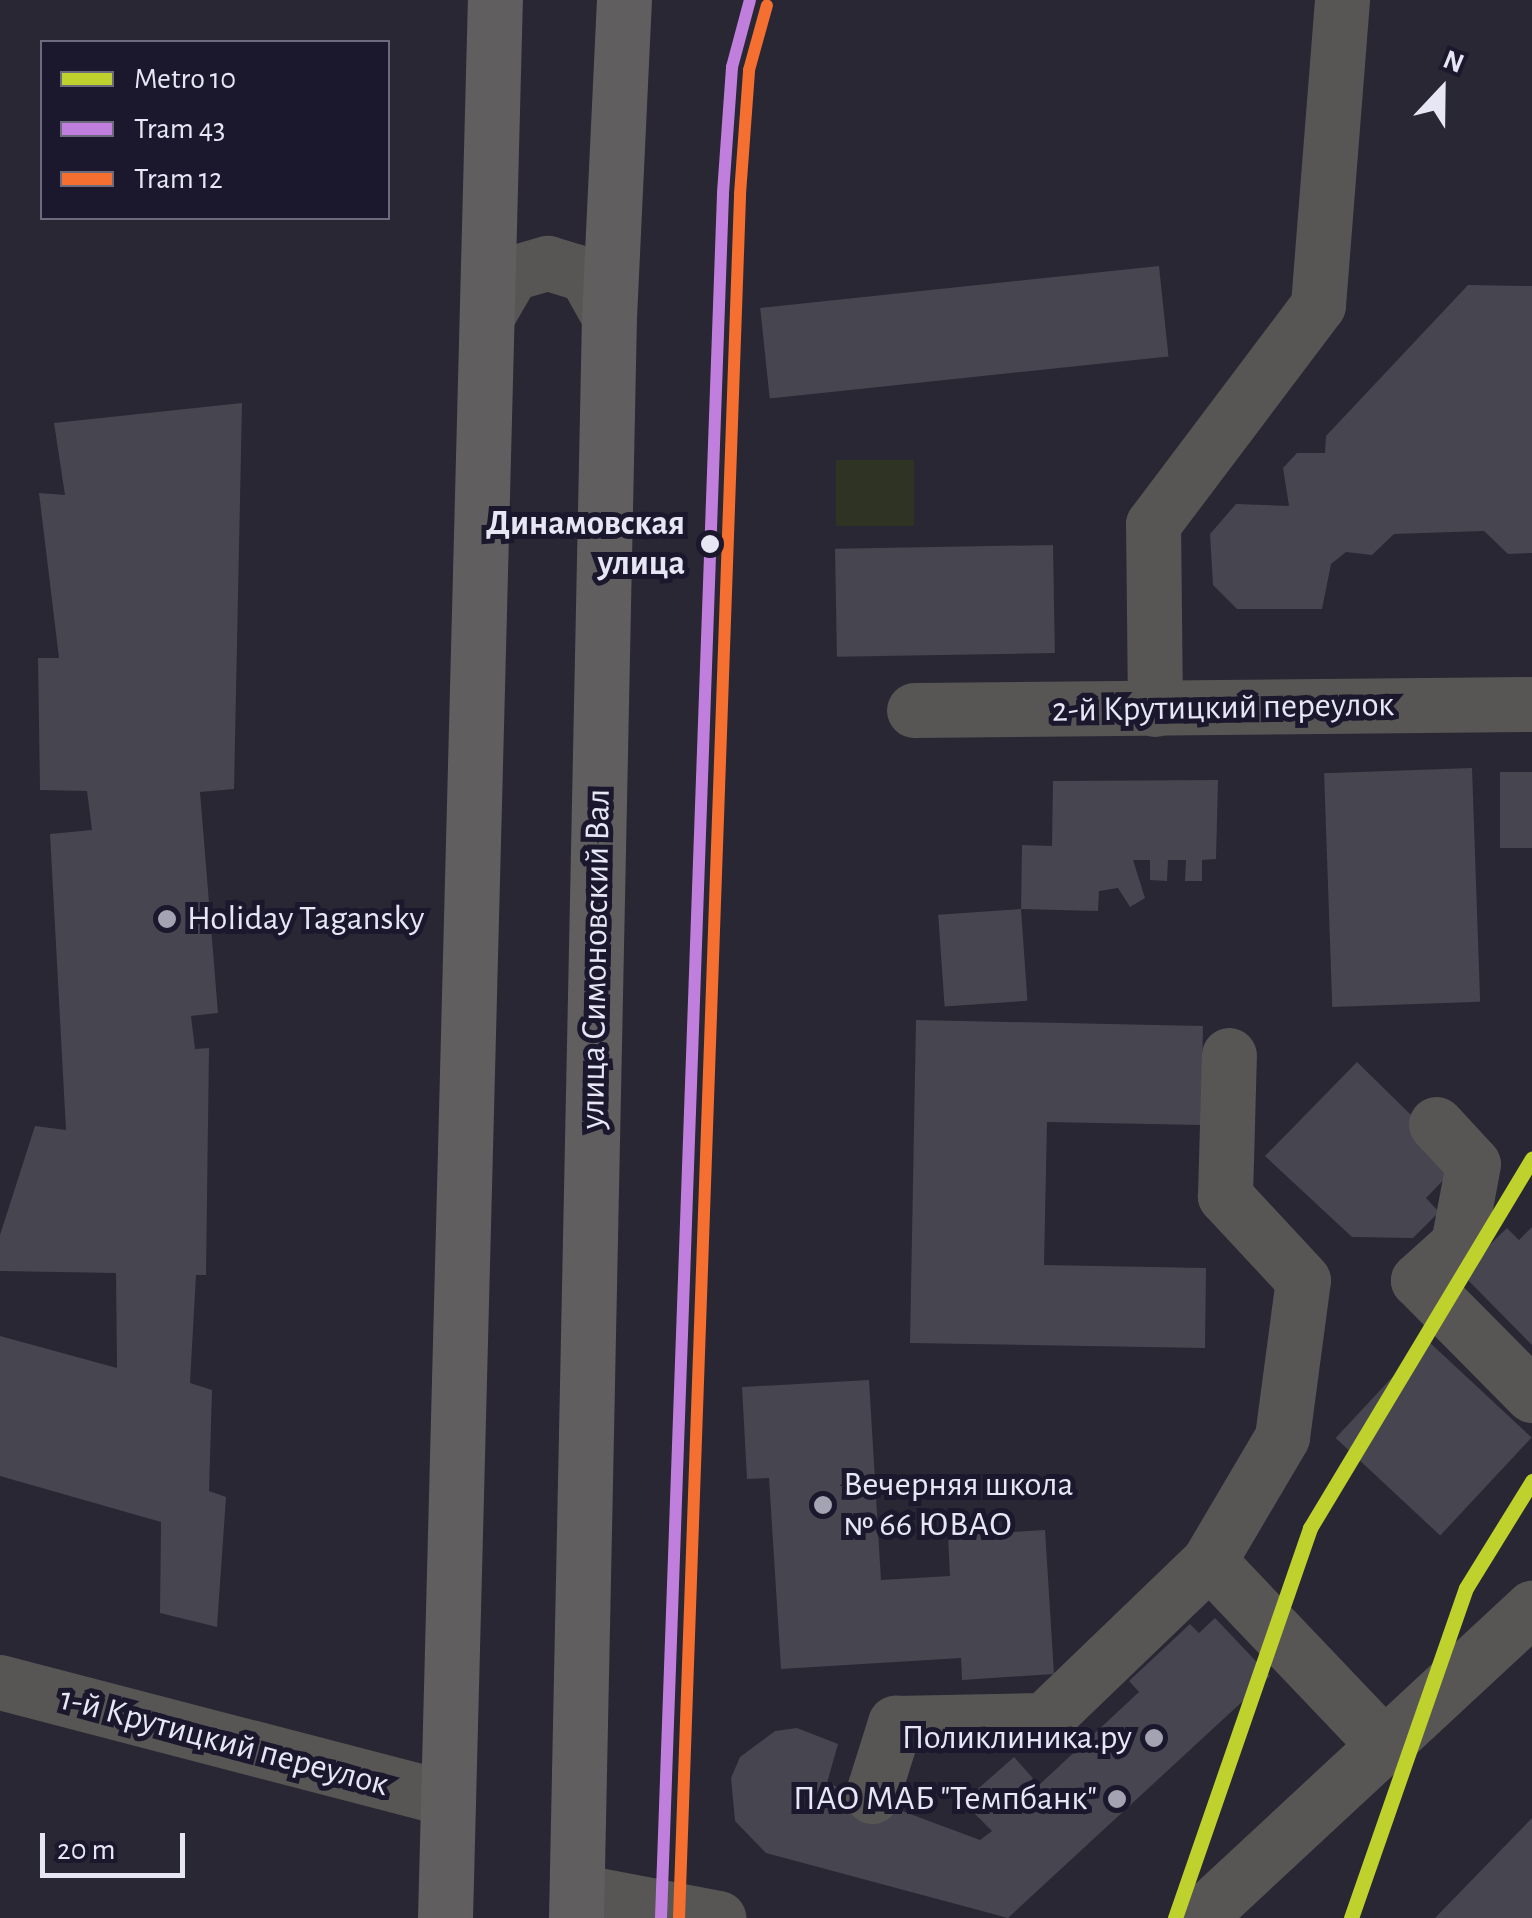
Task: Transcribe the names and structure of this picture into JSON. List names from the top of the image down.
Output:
{
  "streets": {
    "main road": ["улица Симоновский Вал"],
    "street": ["2-й Крутицкий переулок", "1-й Крутицкий переулок"]
  },
  "places": [
    "Динамовская улица",
    "Holiday Tagansky",
    "Вечерняя школа № 66 ЮВАО",
    "Поликлиника.ру",
    "ПАО МАБ \"Темпбанк\""
  ],
  "lines": ["tram line 43", "tram line 12", "metro line 10"],
  "legend": ["Metro 10", "Tram 43", "Tram 12"],
  "scale_bar": "20 m",
  "north": "top"
}
